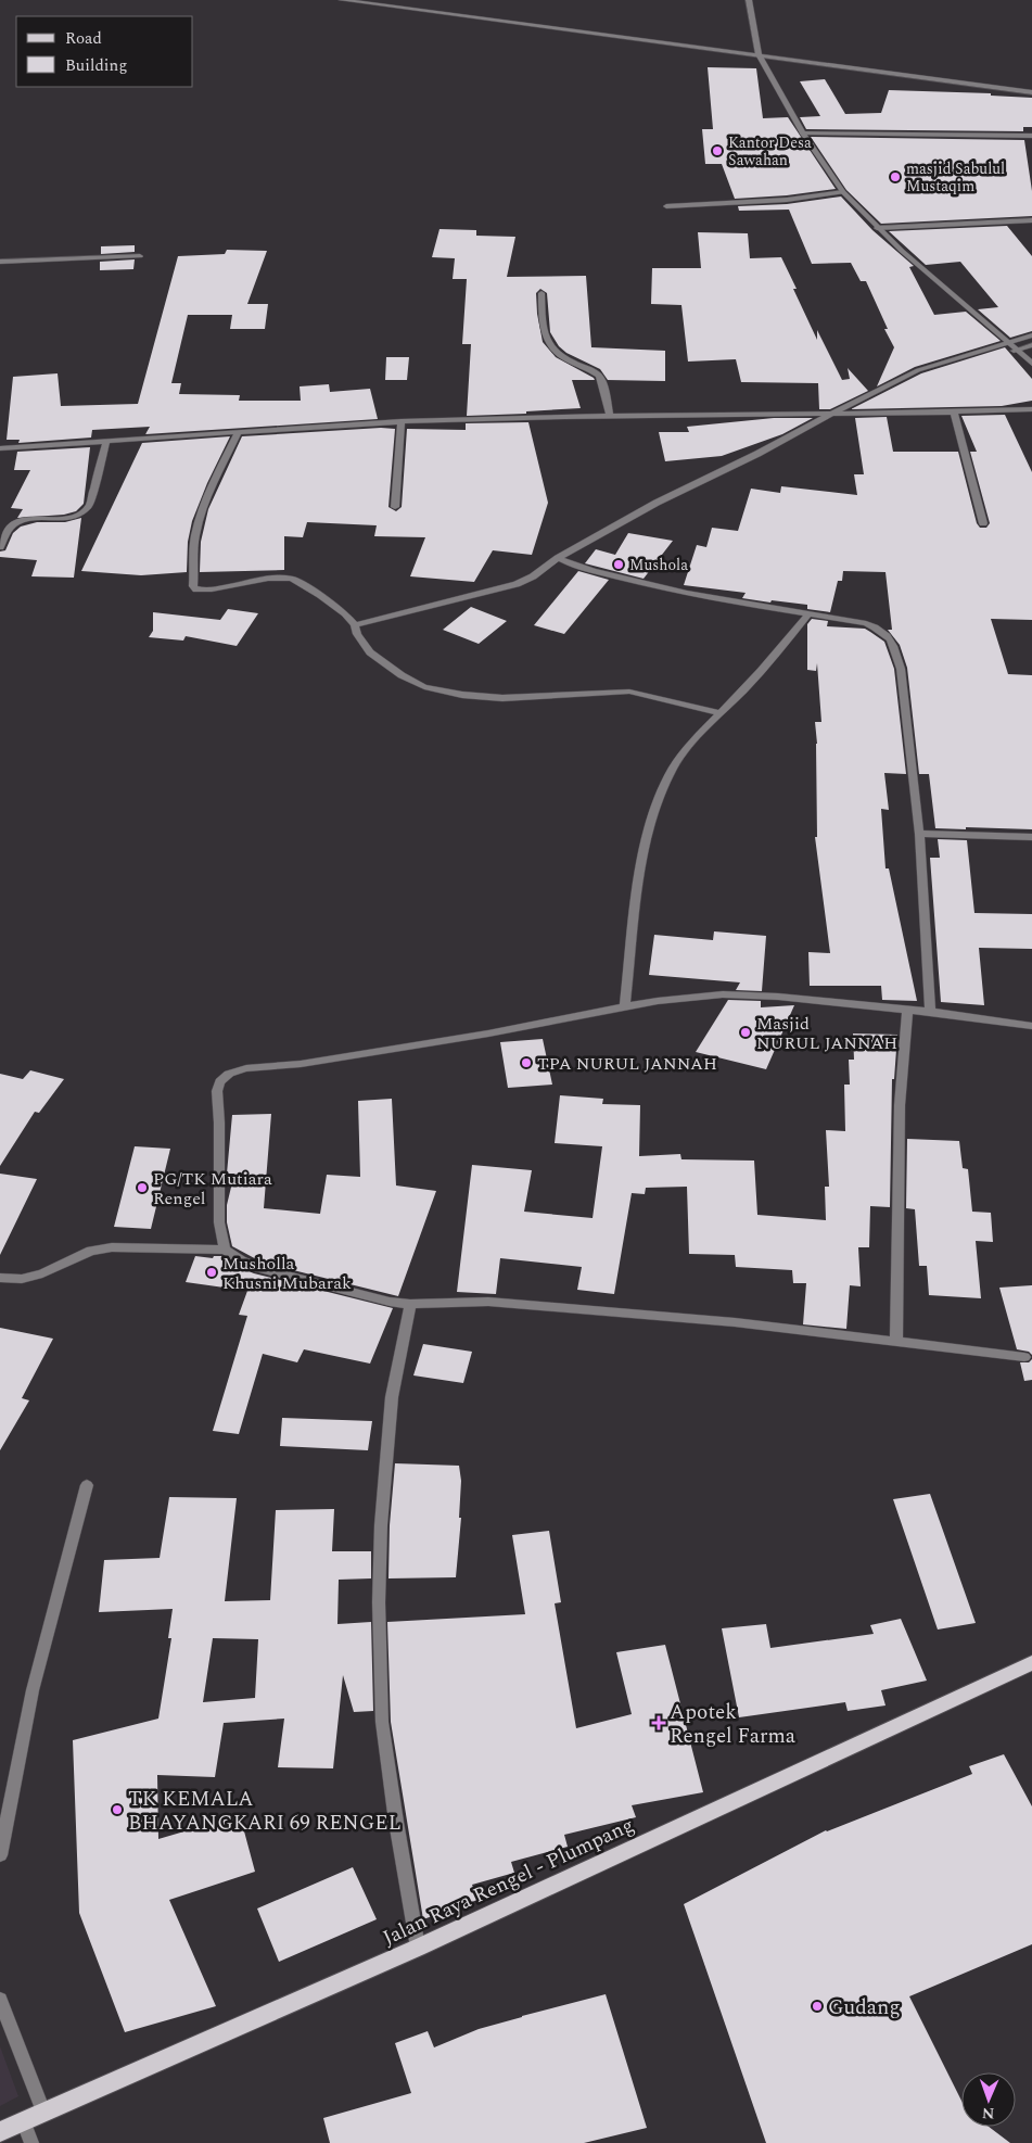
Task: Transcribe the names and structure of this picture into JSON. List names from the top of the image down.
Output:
{
  "streets": {
    "main road": ["Jalan Raya Rengel - Plumpang"]
  },
  "places": {
    "other": [
      "Kantor Desa Sawahan",
      "masjid Sabulul Mustaqim",
      "Mushola",
      "Masjid NURUL JANNAH",
      "TPA NURUL JANNAH",
      "PG/TK Mutiara Rengel",
      "Musholla Khusni Mubarak",
      "TK KEMALA BHAYANGKARI 69 RENGEL",
      "Gudang"
    ],
    "health": ["Apotek Rengel Farma"]
  },
  "legend": ["Road", "Building"],
  "north": "bottom"
}
